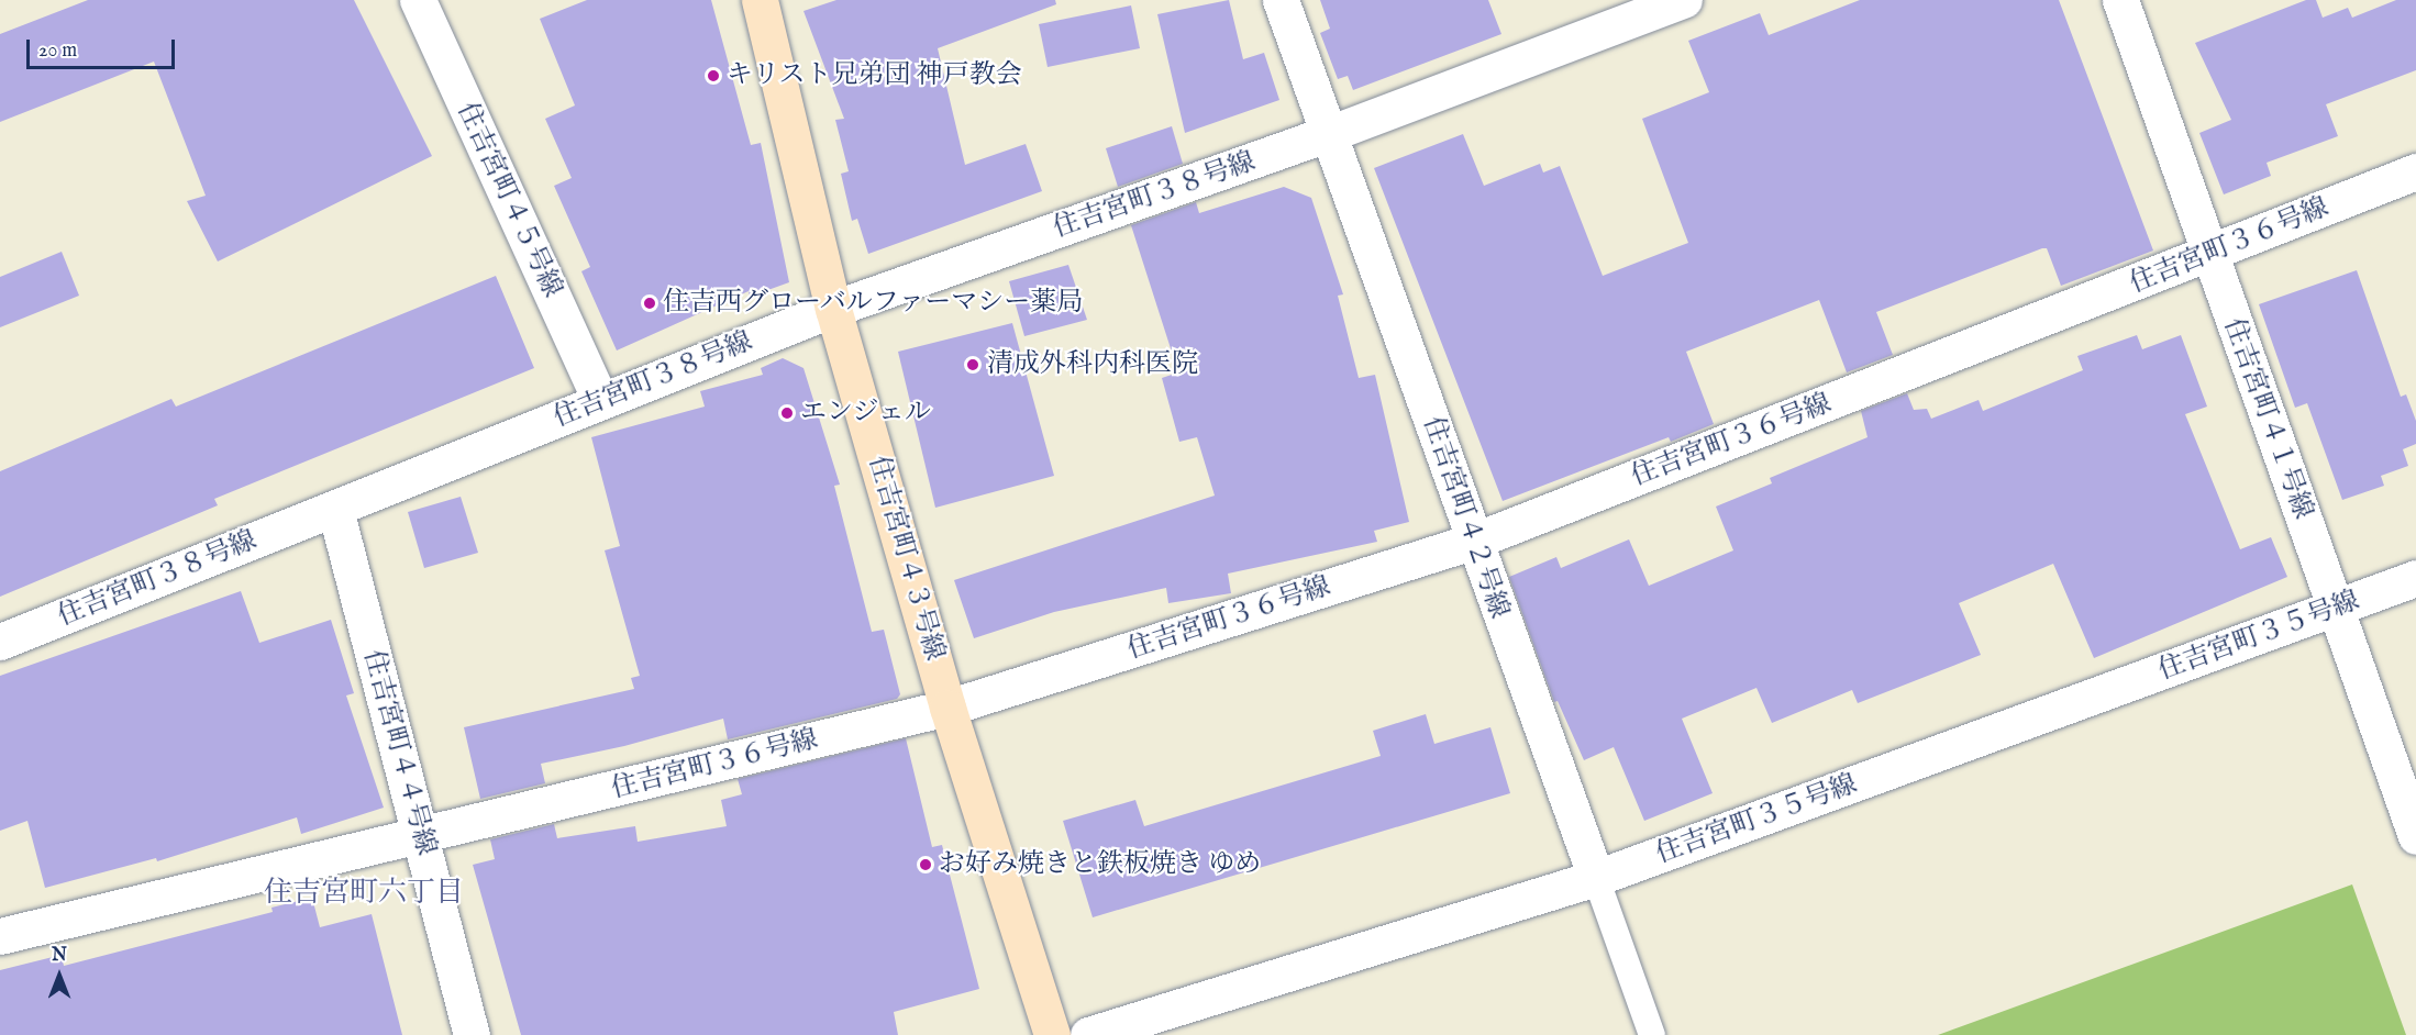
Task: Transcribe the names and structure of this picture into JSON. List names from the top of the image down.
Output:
{
  "streets": {
    "street": [
      "住吉宮町３８号線",
      "住吉宮町４５号線",
      "住吉宮町３６号線",
      "住吉宮町４１号線",
      "住吉宮町４２号線",
      "住吉宮町４３号線",
      "住吉宮町３５号線",
      "住吉宮町４４号線"
    ]
  },
  "crossings": [
    ["住吉宮町３８号線", "住吉宮町４５号線"],
    ["住吉宮町３８号線", "住吉宮町４２号線"],
    ["住吉宮町３８号線", "住吉宮町４３号線"],
    ["住吉宮町３８号線", "住吉宮町４４号線"],
    ["住吉宮町３６号線", "住吉宮町４１号線"],
    ["住吉宮町３６号線", "住吉宮町４２号線"],
    ["住吉宮町３６号線", "住吉宮町４３号線"],
    ["住吉宮町３６号線", "住吉宮町４４号線"],
    ["住吉宮町４１号線", "住吉宮町３５号線"],
    ["住吉宮町４２号線", "住吉宮町３５号線"]
  ],
  "districts": ["住吉宮町六丁目"],
  "places": [
    "キリスト兄弟団 神戸教会",
    "住吉西グローバルファーマシー薬局",
    "清成外科内科医院",
    "エンジェル",
    "お好み焼きと鉄板焼き ゆめ"
  ],
  "scale_bar": "20 m",
  "north": "top"
}
